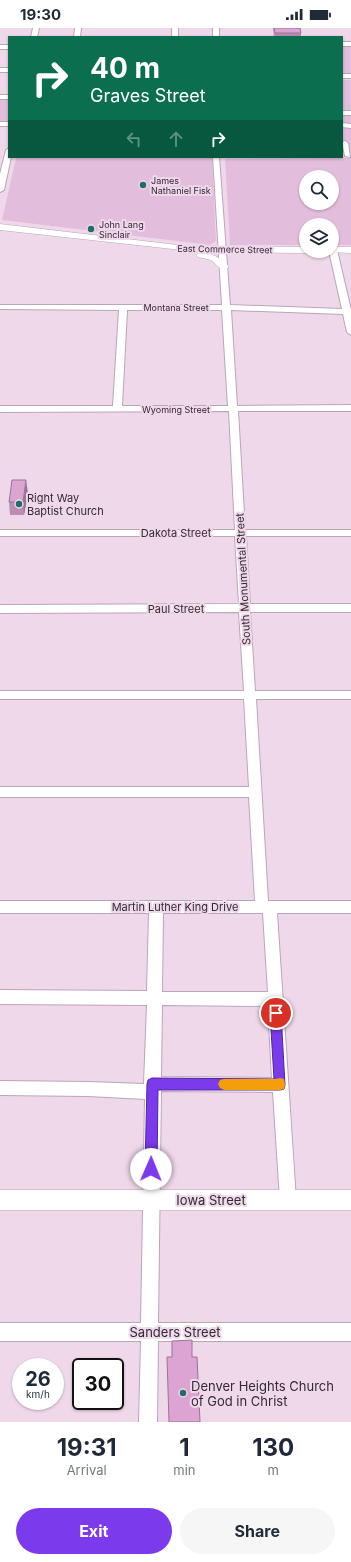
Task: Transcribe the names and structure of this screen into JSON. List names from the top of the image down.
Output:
{
  "streets": {
    "main road": ["East Commerce Street", "Iowa Street"],
    "street": [
      "Montana Street",
      "Wyoming Street",
      "Dakota Street",
      "South Monumental Street",
      "Paul Street",
      "Martin Luther King Drive",
      "Sanders Street"
    ]
  },
  "crossings": [
    ["East Commerce Street", "South Monumental Street"],
    ["Montana Street", "South Monumental Street"],
    ["Wyoming Street", "South Monumental Street"],
    ["Dakota Street", "South Monumental Street"],
    ["South Monumental Street", "Paul Street"],
    ["South Monumental Street", "Martin Luther King Drive"],
    ["South Monumental Street", "Iowa Street"]
  ],
  "places": [
    "James Nathaniel Fisk",
    "John Lang Sinclair",
    "Right Way Baptist Church",
    "Denver Heights Church of God in Christ"
  ],
  "page": {
    "status": "19:30",
    "turn": ["40 m", "Graves Street"],
    "speed": "26 km/h",
    "limit": "30",
    "eta": [
      "19:31",
      "Arrival",
      "1",
      "min",
      "130",
      "m"
    ],
    "buttons": ["Exit", "Share"]
  }
}
